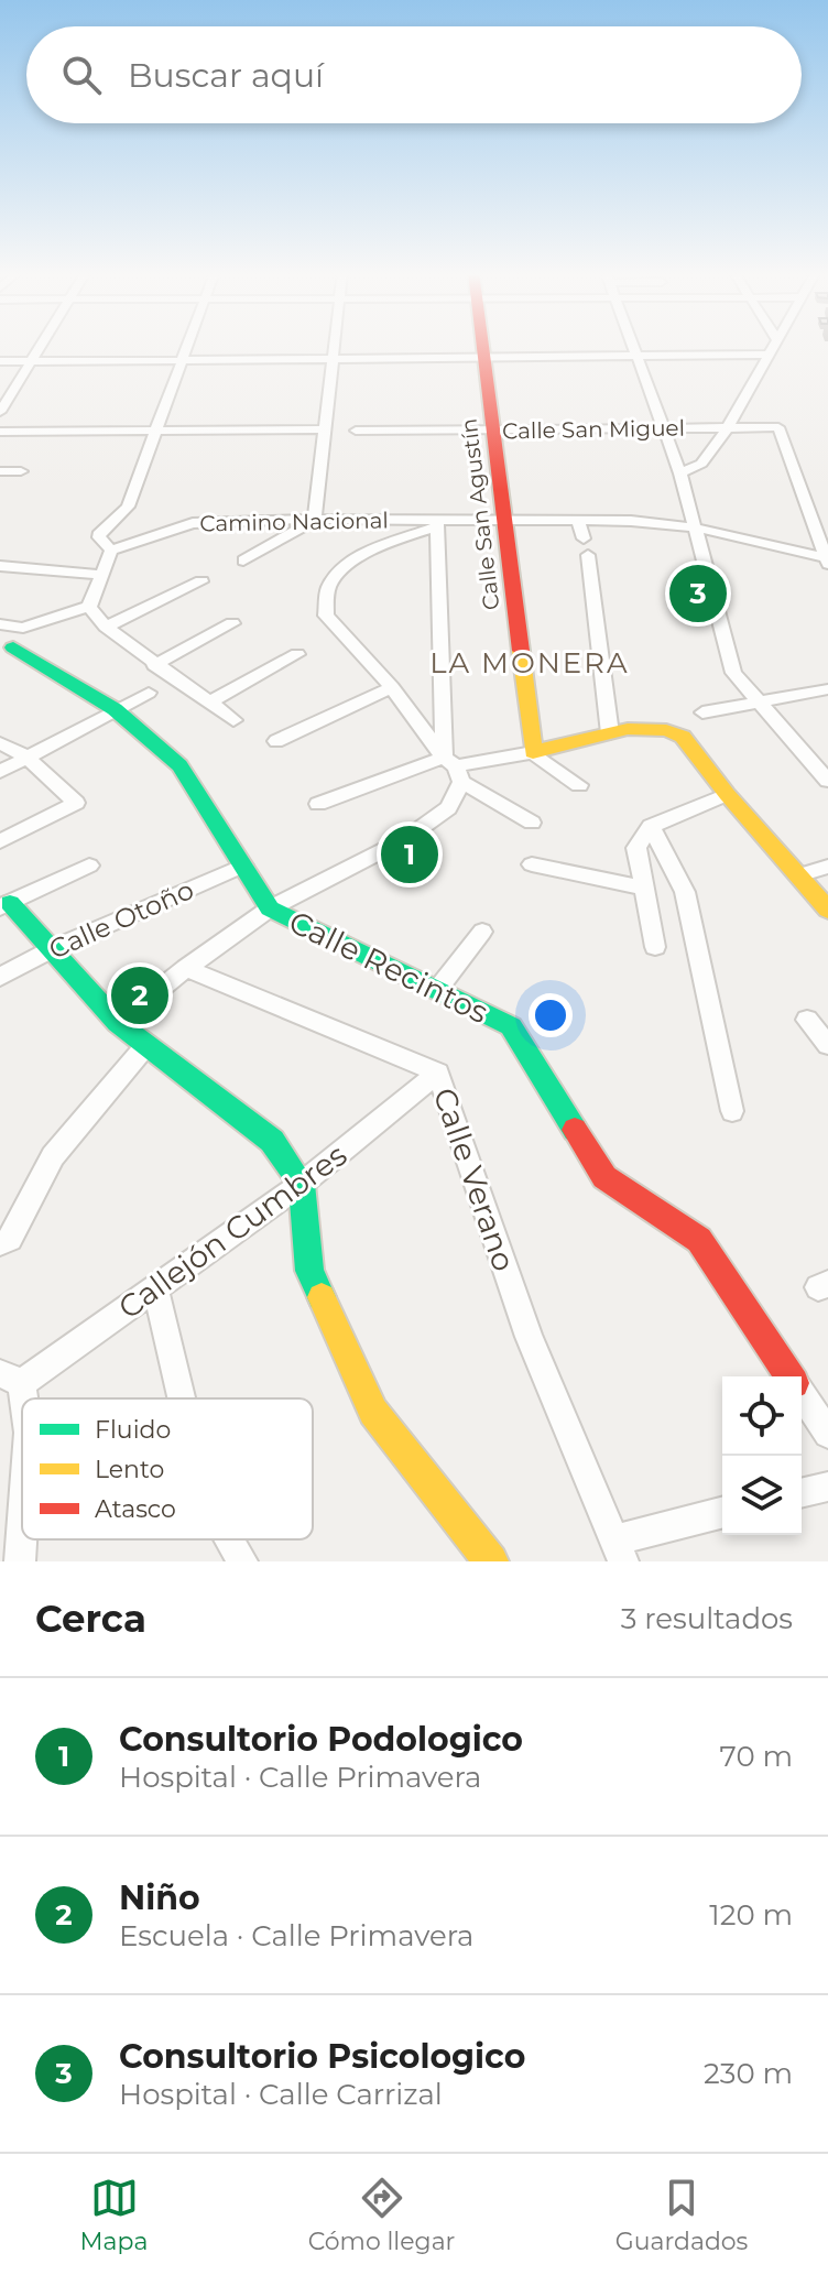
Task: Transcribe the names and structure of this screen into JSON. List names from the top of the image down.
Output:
{
  "streets": {
    "street": [
      "Calle San Miguel",
      "Calle San Agustín",
      "Camino Nacional",
      "Calle Otoño",
      "Calle Recintos",
      "Calle Verano",
      "Callejón Cumbres"
    ]
  },
  "crossings": [
    ["Calle San Miguel", "Calle San Agustín"],
    ["Calle San Miguel", "Camino Nacional"],
    ["Calle San Agustín", "Camino Nacional"],
    ["Calle Otoño", "Calle Recintos"],
    ["Calle Verano", "Callejón Cumbres"]
  ],
  "districts": ["LA MONERA"],
  "legend": ["Fluido", "Lento", "Atasco"],
  "page": {
    "search": "Buscar aquí",
    "pins": ["3", "1", "2"],
    "heading": ["Cerca", "3 resultados"],
    "list": [
      {
        "mark": "1",
        "name": "Consultorio Podologico",
        "note": "Hospital · Calle Primavera",
        "value": "70 m"
      },
      {
        "mark": "2",
        "name": "Niño",
        "note": "Escuela · Calle Primavera",
        "value": "120 m"
      },
      {
        "mark": "3",
        "name": "Consultorio Psicologico",
        "note": "Hospital · Calle Carrizal",
        "value": "230 m"
      }
    ],
    "nav": ["Mapa", "Cómo llegar", "Guardados"]
  }
}
